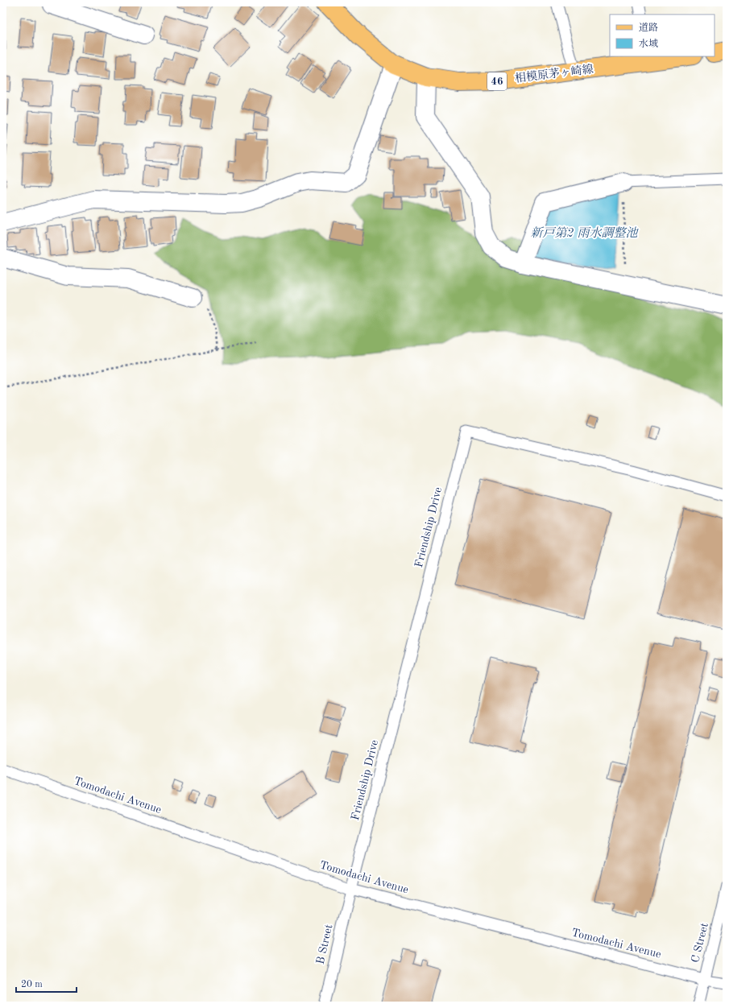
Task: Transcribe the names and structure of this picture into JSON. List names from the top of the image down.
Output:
{
  "streets": {
    "main road": ["相模原茅ヶ崎線", "46"],
    "lane": [
      "Friendship Drive",
      "Tomodachi Avenue",
      "C Street",
      "B Street"
    ]
  },
  "crossings": [
    ["Friendship Drive", "Tomodachi Avenue"],
    ["Friendship Drive", "B Street"],
    ["Tomodachi Avenue", "C Street"],
    ["Tomodachi Avenue", "B Street"]
  ],
  "water": ["新戸第2 雨水調整池"],
  "legend": ["道路", "水域"],
  "scale_bar": "20 m"
}
